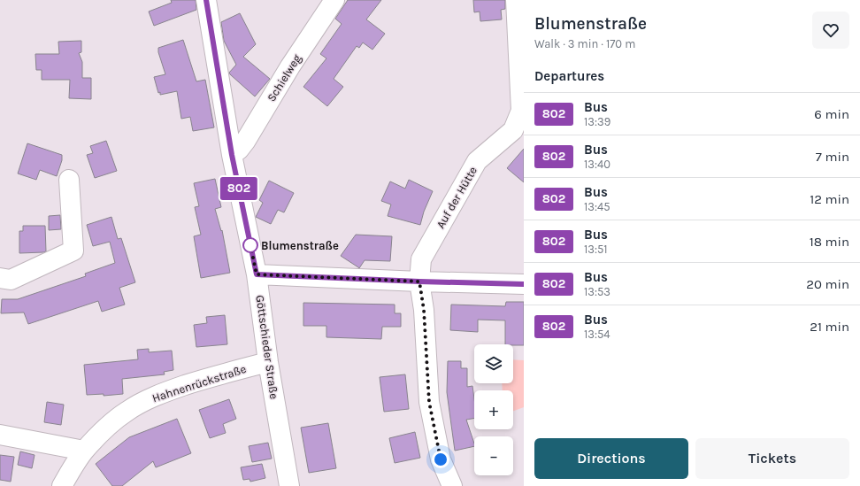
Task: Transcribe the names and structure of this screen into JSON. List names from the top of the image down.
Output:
{
  "streets": {
    "street": [
      "Schielweg",
      "Auf der Hütte",
      "Göttschieder Straße",
      "Hahnenrückstraße"
    ]
  },
  "crossings": [
    ["Schielweg", "Göttschieder Straße"],
    ["Göttschieder Straße", "Hahnenrückstraße"]
  ],
  "places": ["Blumenstraße"],
  "lines": ["bus line 802"],
  "page": {
    "on_map": "802",
    "heading": [
      ["Blumenstraße", "Walk · 3 min · 170 m"],
      "Departures"
    ],
    "list": [
      {
        "mark": "802",
        "name": "Bus",
        "note": "13:39",
        "value": "6 min"
      },
      {
        "mark": "802",
        "name": "Bus",
        "note": "13:40",
        "value": "7 min"
      },
      {
        "mark": "802",
        "name": "Bus",
        "note": "13:45",
        "value": "12 min"
      },
      {
        "mark": "802",
        "name": "Bus",
        "note": "13:51",
        "value": "18 min"
      },
      {
        "mark": "802",
        "name": "Bus",
        "note": "13:53",
        "value": "20 min"
      },
      {
        "mark": "802",
        "name": "Bus",
        "note": "13:54",
        "value": "21 min"
      }
    ],
    "map_buttons": ["+", "−"],
    "buttons": ["Directions", "Tickets"]
  }
}
